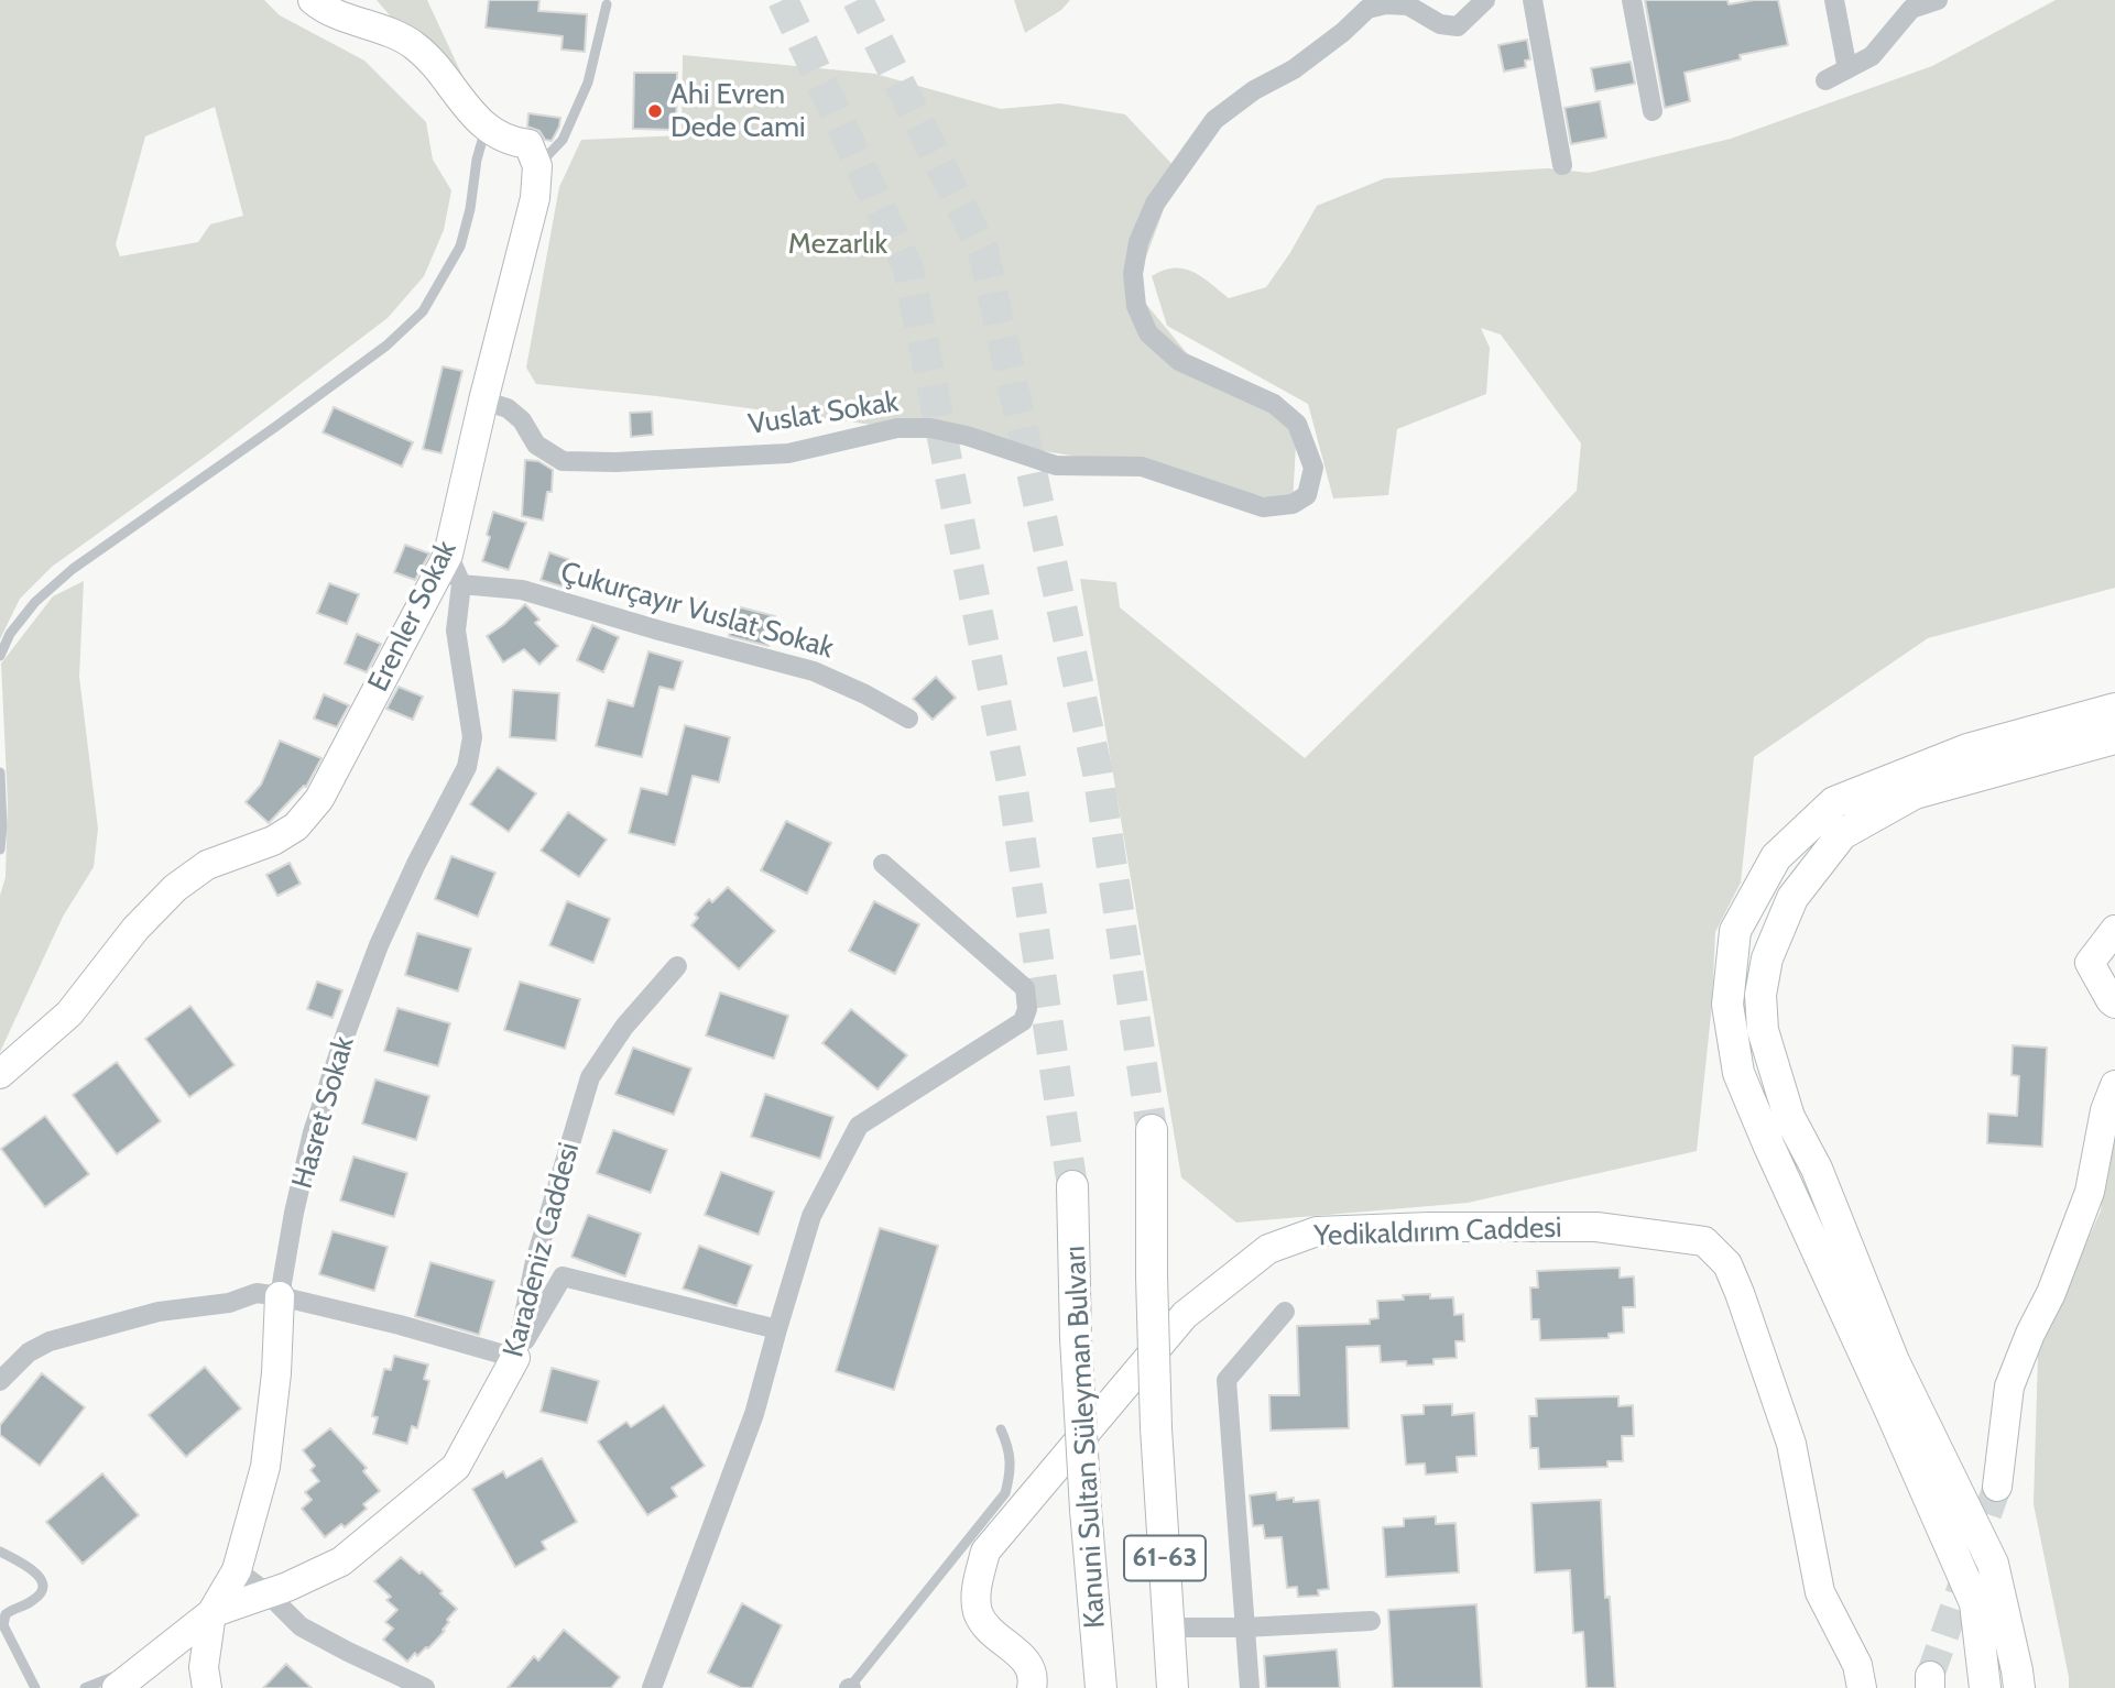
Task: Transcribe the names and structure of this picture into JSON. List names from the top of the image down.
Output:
{
  "streets": {
    "main road": ["Kanuni Sultan Süleyman Bulvarı", "61-63"],
    "street": [
      "Vuslat Sokak",
      "Çukurçayır Vuslat Sokak",
      "Erenler Sokak",
      "Hasret Sokak",
      "Yedikaldırım Caddesi",
      "Karadeniz Caddesi"
    ]
  },
  "crossings": [
    ["Vuslat Sokak", "Erenler Sokak"],
    ["Çukurçayır Vuslat Sokak", "Hasret Sokak"],
    ["Hasret Sokak", "Karadeniz Caddesi"]
  ],
  "parks": ["Mezarlık"],
  "places": ["Ahi Evren Dede Cami"]
}
